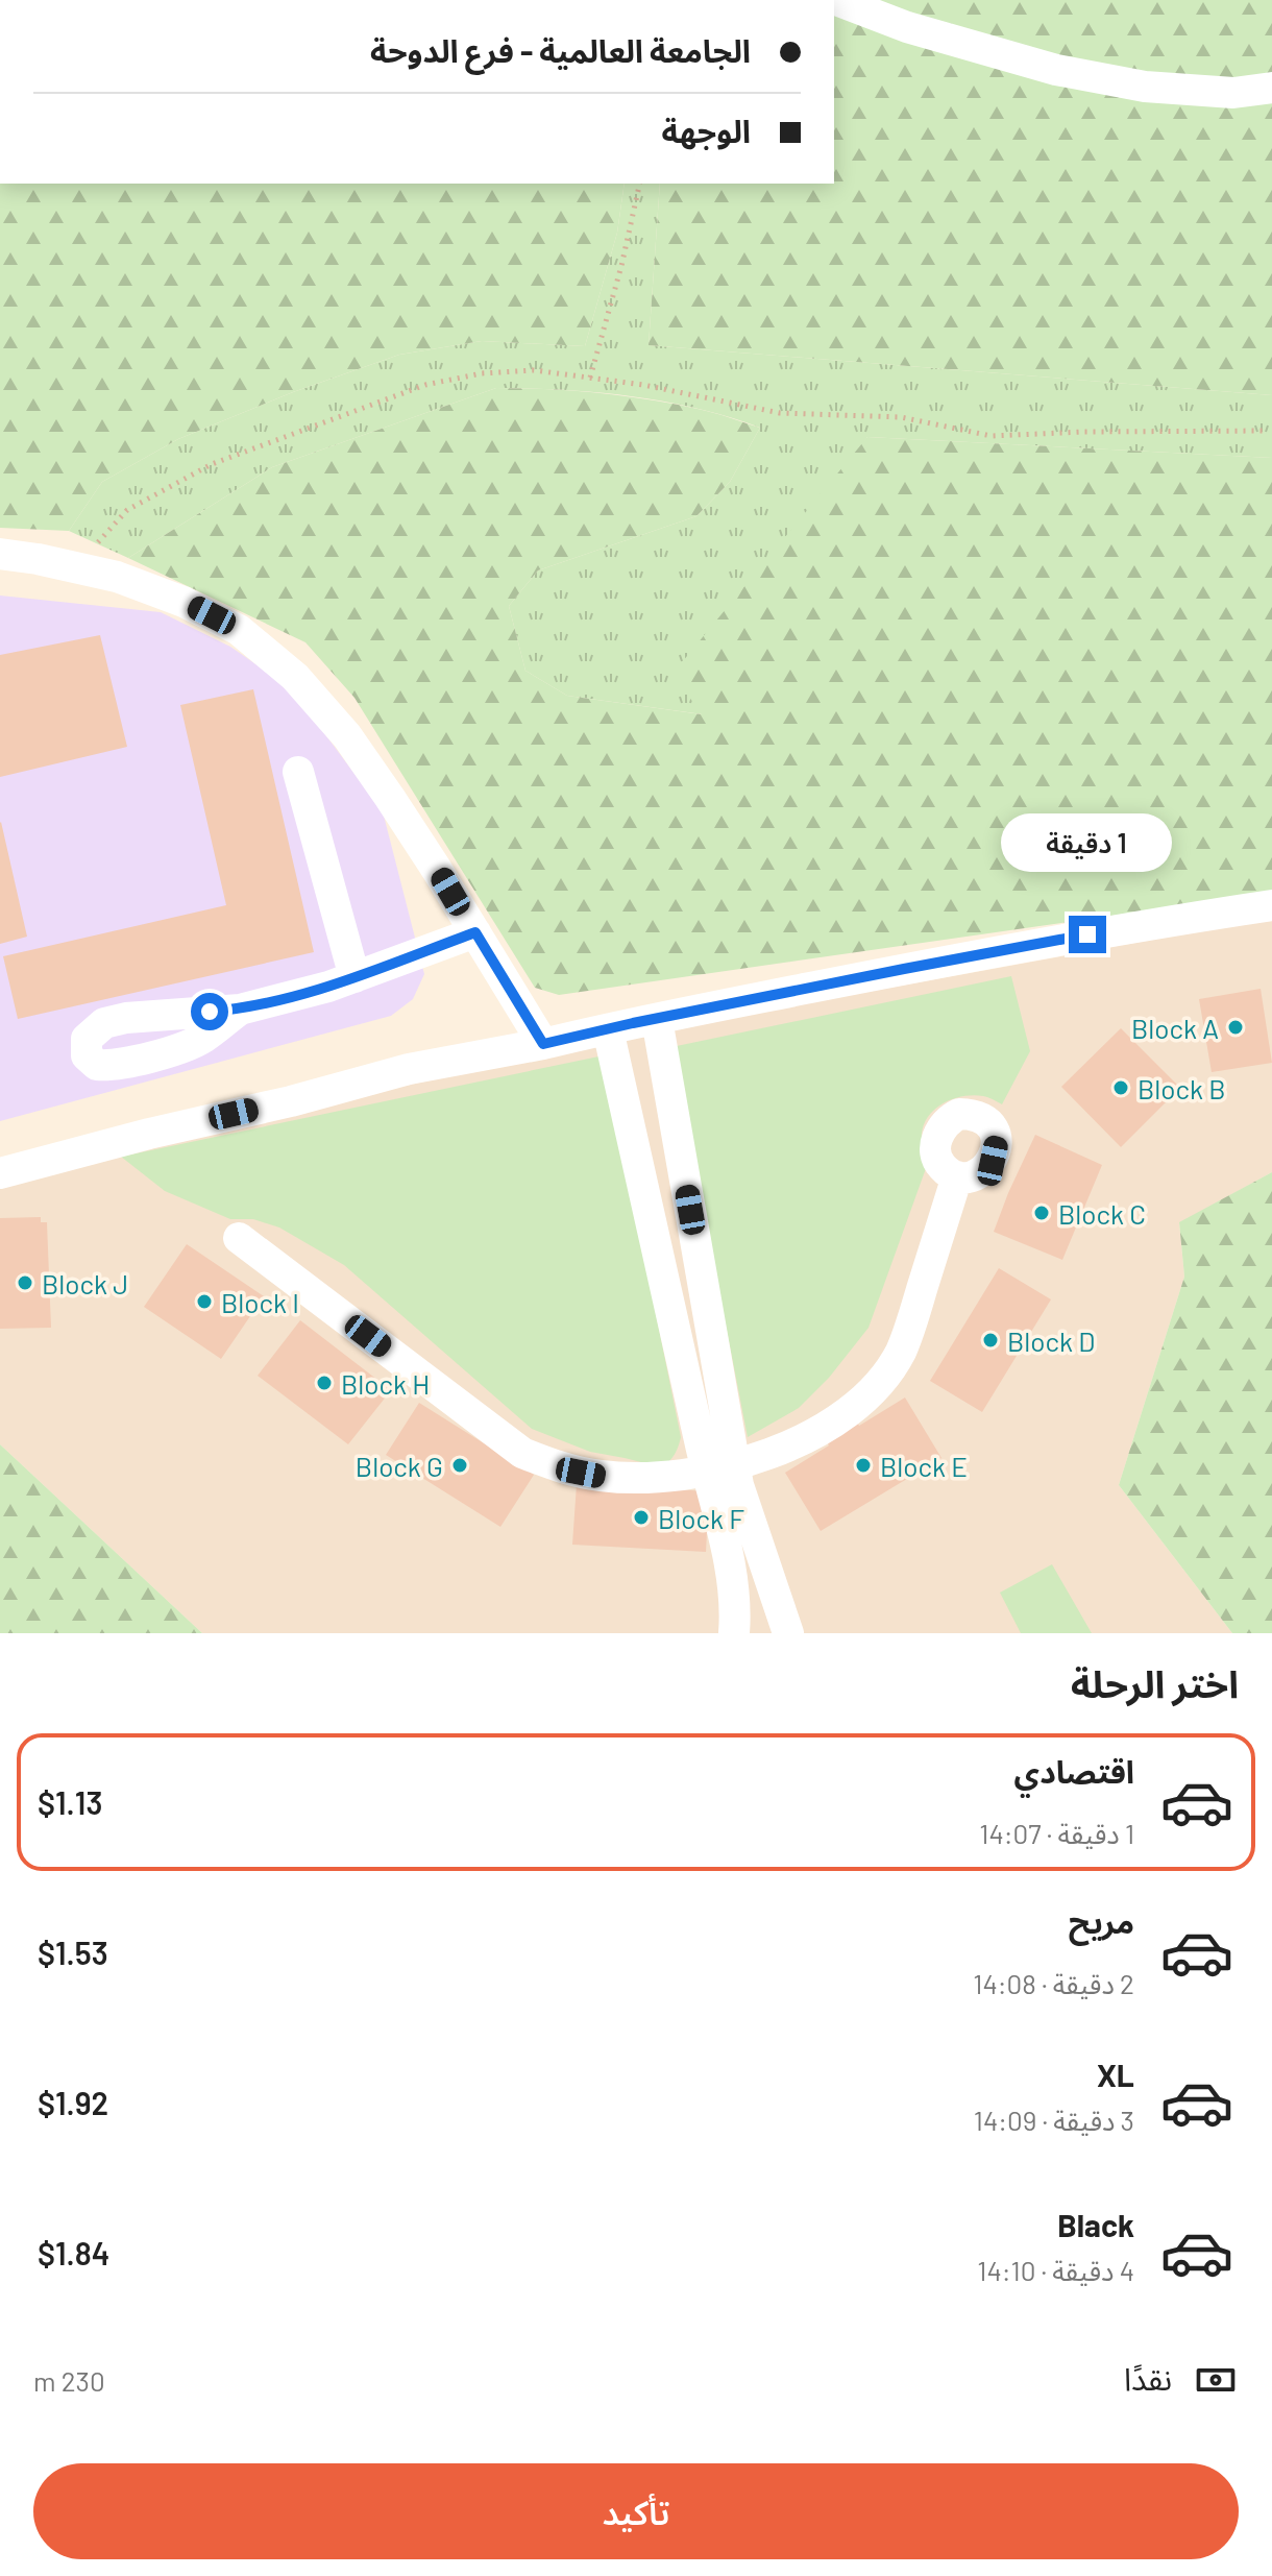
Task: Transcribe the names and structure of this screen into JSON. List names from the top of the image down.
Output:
{
  "places": [
    "Block A",
    "Block B",
    "Block C",
    "Block J",
    "Block I",
    "Block D",
    "Block H",
    "Block G",
    "Block E",
    "Block F"
  ],
  "page": {
    "banner": ["الجامعة العالمية - فرع الدوحة", "الوجهة"],
    "bubble": "1 دقيقة",
    "heading": "اختر الرحلة",
    "list": [
      {
        "name": "اقتصادي",
        "note": "1 دقيقة · 14:07",
        "value": "$1.13"
      },
      {
        "name": "مريح",
        "note": "2 دقيقة · 14:08",
        "value": "$1.53"
      },
      {
        "name": "XL",
        "note": "3 دقيقة · 14:09",
        "value": "$1.92"
      },
      {
        "name": "Black",
        "note": "4 دقيقة · 14:10",
        "value": "$1.84"
      }
    ],
    "pay": ["نقدًا", "230 m"],
    "buttons": "تأكيد"
  }
}
